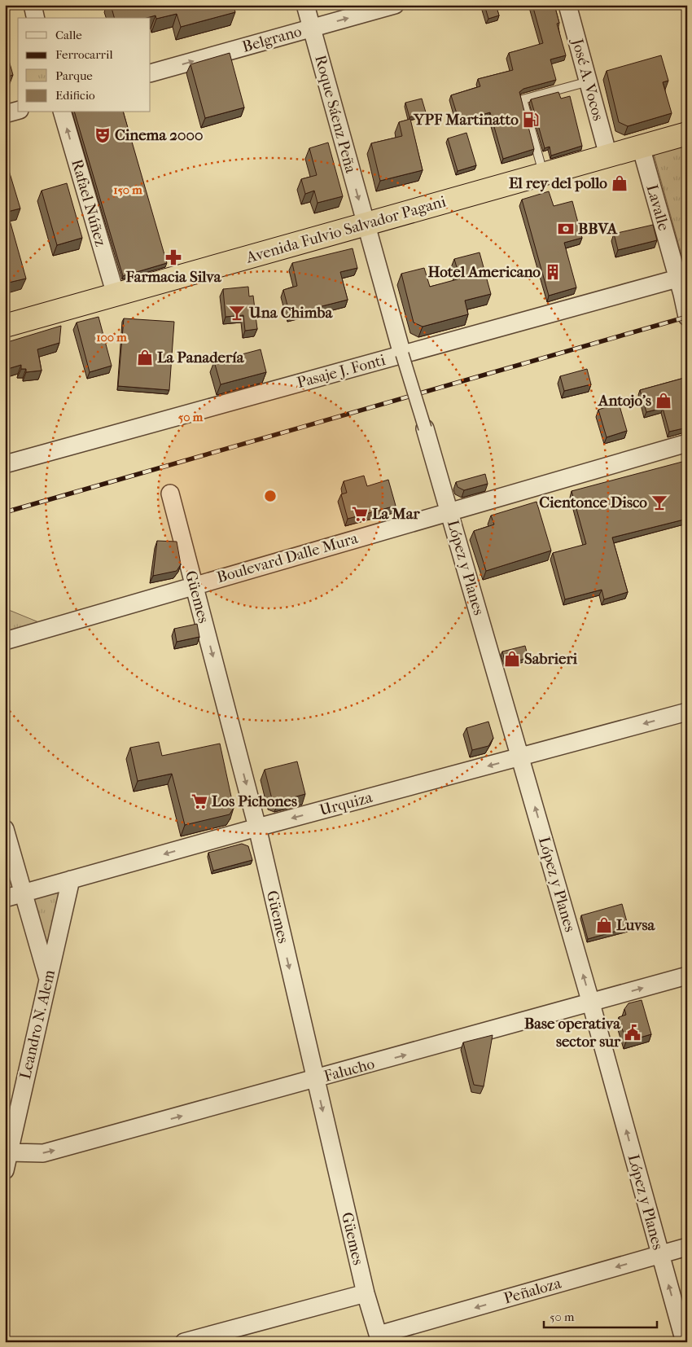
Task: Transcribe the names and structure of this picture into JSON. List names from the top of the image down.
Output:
{
  "streets": {
    "highway": ["Avenida Fulvio Salvador Pagani"],
    "street": [
      "Belgrano",
      "José A. Vocos",
      "Roque Sáenz Peña",
      "Rafael Núñez",
      "Lavalle",
      "Pasaje J. Fonti",
      "Boulevard Dalle Mura",
      "López y Planes",
      "Güemes",
      "Urquiza",
      "Leandro N. Alem",
      "Falucho",
      "Peñaloza"
    ]
  },
  "crossings": [
    ["Belgrano", "Roque Sáenz Peña"],
    ["José A. Vocos", "Avenida Fulvio Salvador Pagani"],
    ["Roque Sáenz Peña", "Avenida Fulvio Salvador Pagani"],
    ["Rafael Núñez", "Avenida Fulvio Salvador Pagani"],
    ["Lavalle", "Avenida Fulvio Salvador Pagani"],
    ["Lavalle", "Pasaje J. Fonti"],
    ["Boulevard Dalle Mura", "López y Planes"],
    ["Boulevard Dalle Mura", "Güemes"],
    ["López y Planes", "Urquiza"],
    ["López y Planes", "Falucho"],
    ["López y Planes", "Peñaloza"],
    ["Güemes", "Urquiza"],
    ["Güemes", "Falucho"],
    ["Güemes", "Peñaloza"],
    ["Urquiza", "Leandro N. Alem"],
    ["Leandro N. Alem", "Falucho"]
  ],
  "one_way": [
    "Belgrano",
    "Roque Sáenz Peña",
    "Rafael Núñez",
    "López y Planes",
    "Güemes",
    "Urquiza",
    "Falucho",
    "Peñaloza"
  ],
  "places": {
    "fuel station": ["YPF Martinatto"],
    "theatre": ["Cinema 2000"],
    "shop": [
      "El rey del pollo",
      "La Panadería",
      "Antojo's",
      "Sabrieri",
      "Luvsa"
    ],
    "bank": ["BBVA"],
    "pharmacy": ["Farmacia Silva"],
    "building": ["Hotel Americano"],
    "bar": ["Una Chimba", "Cientonce Disco"],
    "supermarket": ["La Mar", "Los Pichones"],
    "public building": ["Base operativa sector sur"]
  },
  "legend": [
    "Calle",
    "Ferrocarril",
    "Parque",
    "Edificio"
  ],
  "scale_bar": "50 m",
  "rings": ["150 m", "100 m", "50 m"]
}
